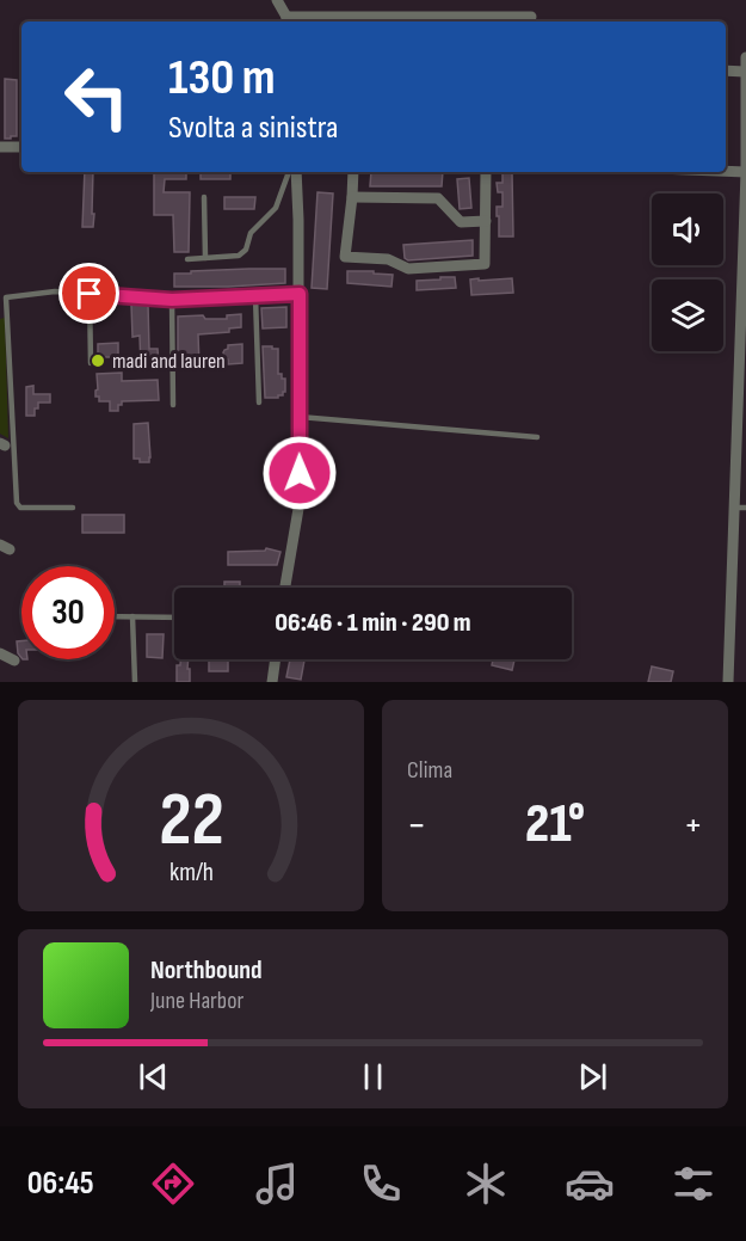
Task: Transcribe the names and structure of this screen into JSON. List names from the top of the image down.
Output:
{
  "places": ["madi and lauren"],
  "page": {
    "turn": ["130 m", "Svolta a sinistra"],
    "limit": "30",
    "trip": "06:46 · 1 min · 290 m",
    "tile": "Clima",
    "heat": ["−", "21°", "+"],
    "song": ["Northbound", "June Harbor"],
    "tabs": "06:45",
    "gauge": ["22", "km/h"]
  }
}
